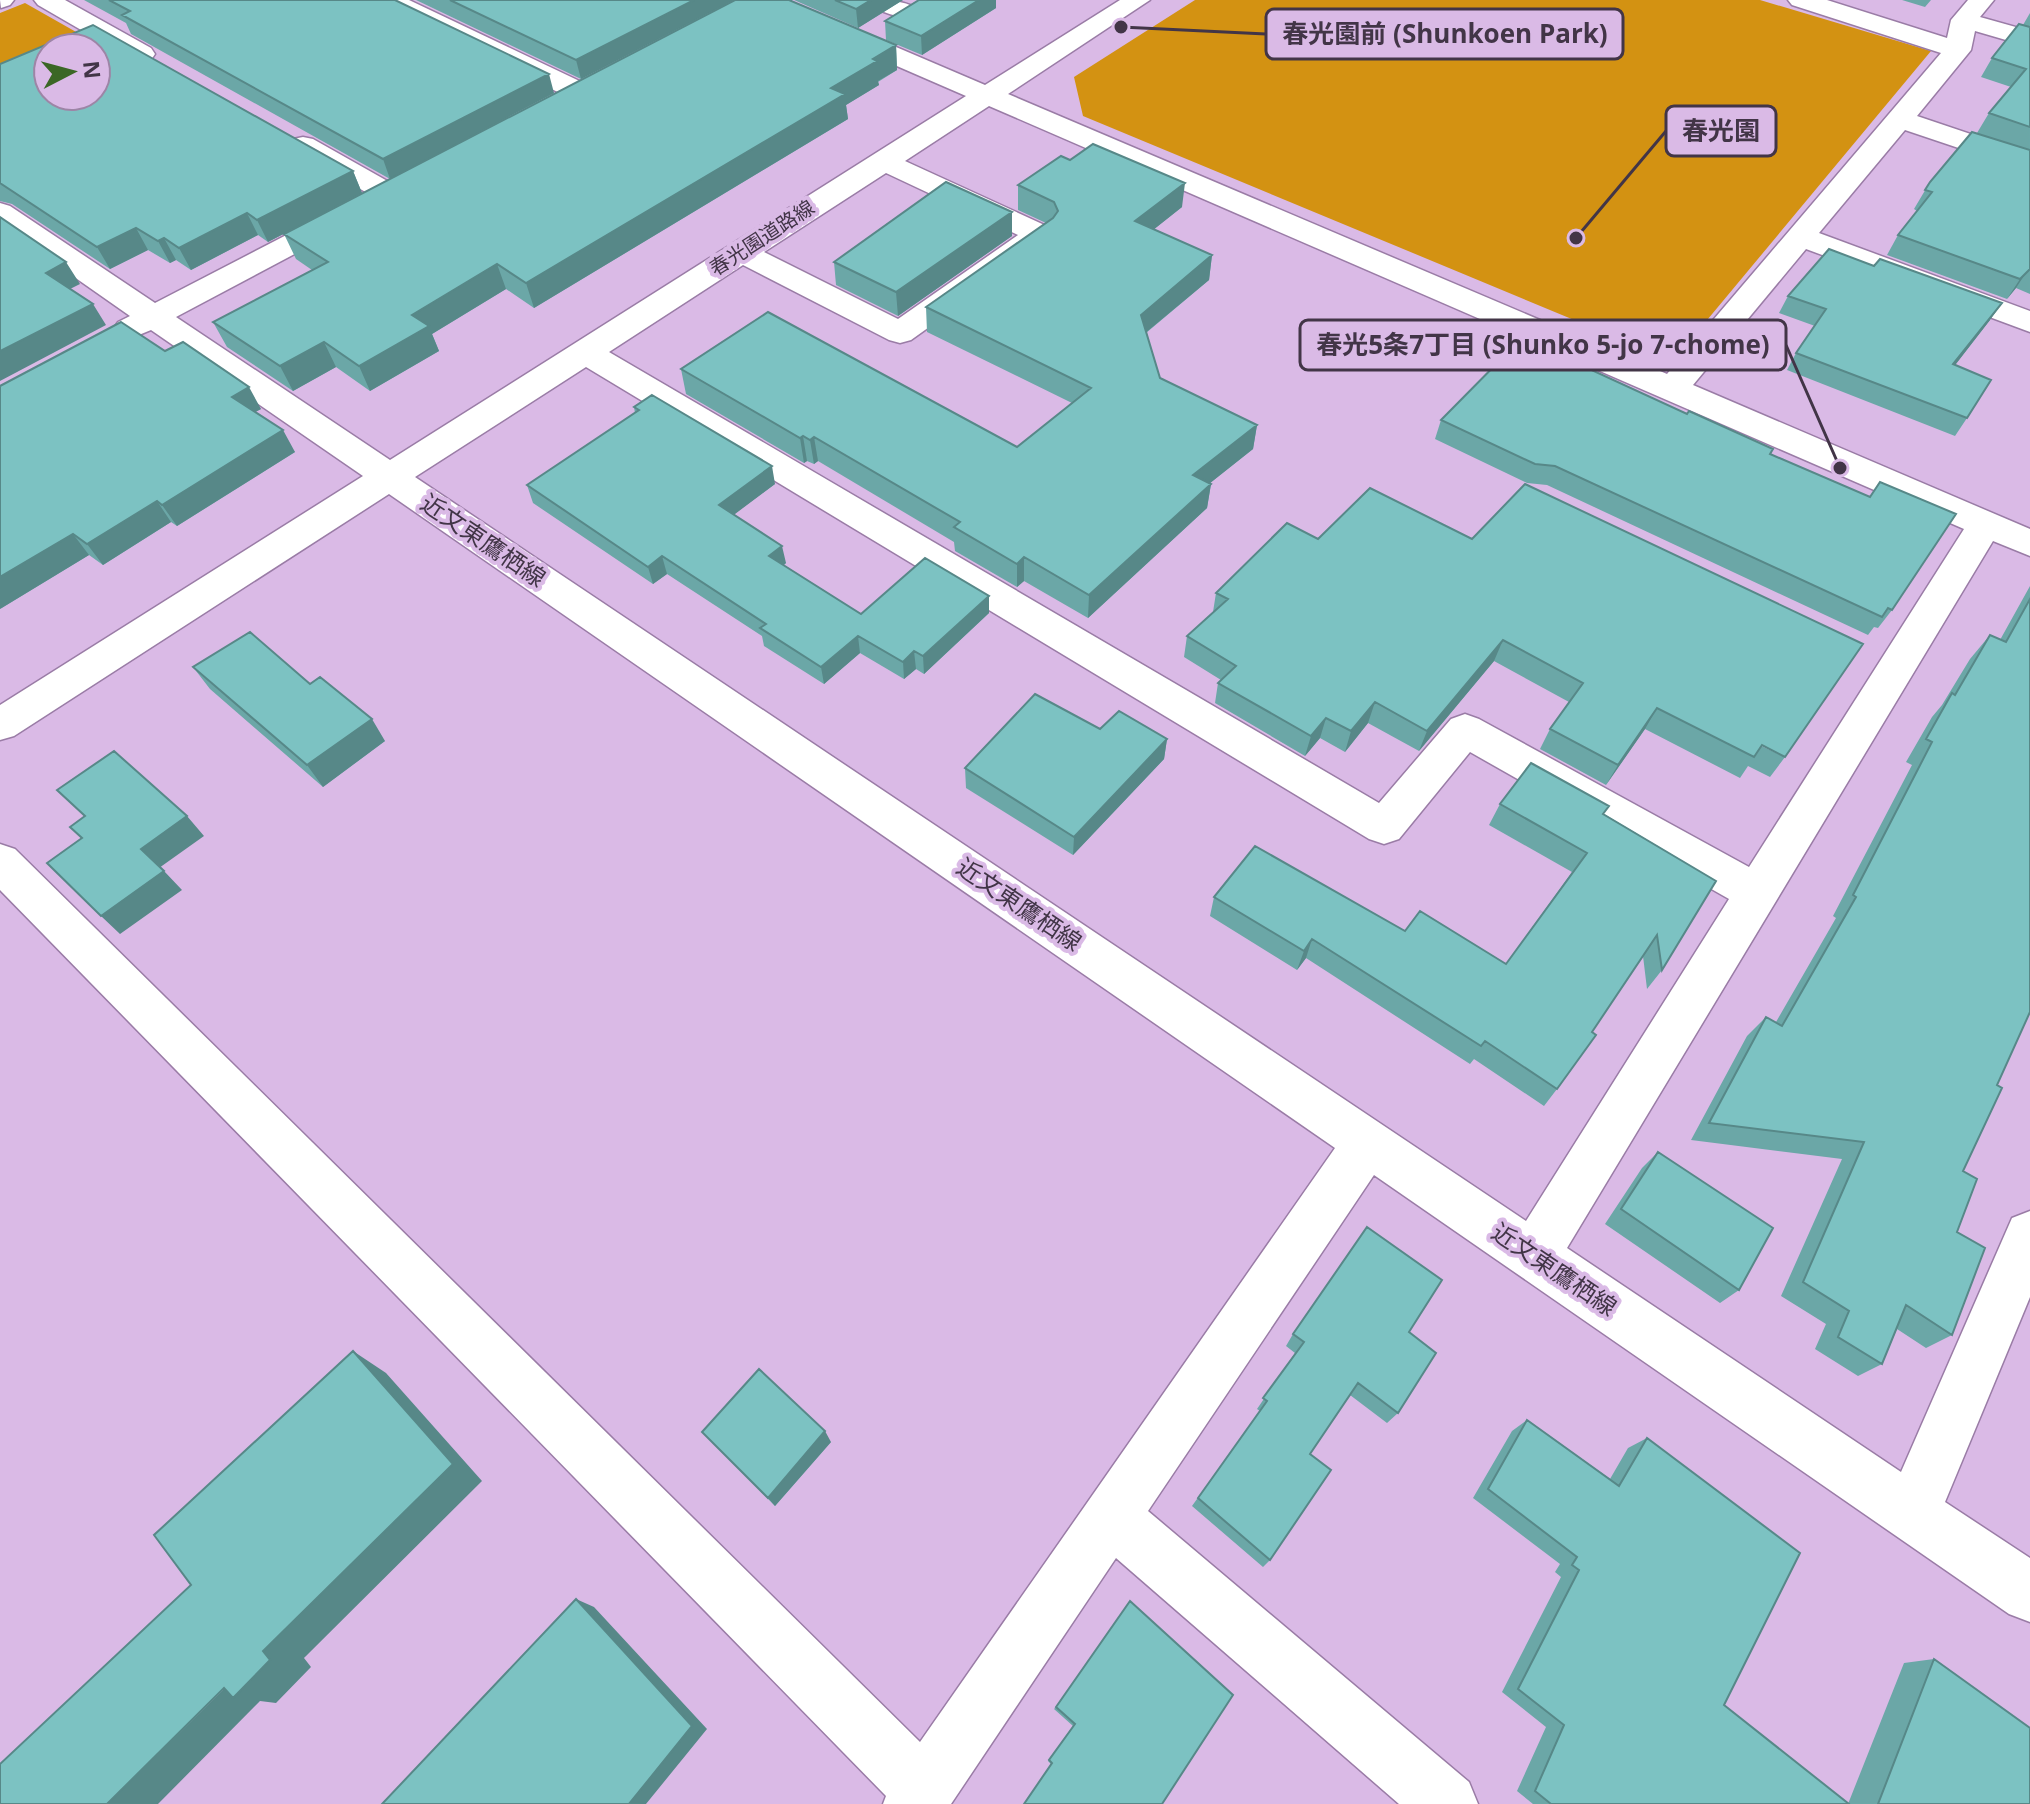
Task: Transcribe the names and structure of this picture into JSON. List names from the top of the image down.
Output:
{
  "streets": {
    "street": ["春光園道路線", "近文東鷹栖線"]
  },
  "crossings": [
    ["春光園道路線", "近文東鷹栖線"]
  ],
  "places": ["春光園前 (Shunkoen Park)", "春光園", "春光5条7丁目 (Shunko 5-jo 7-chome)"],
  "north": "right"
}
